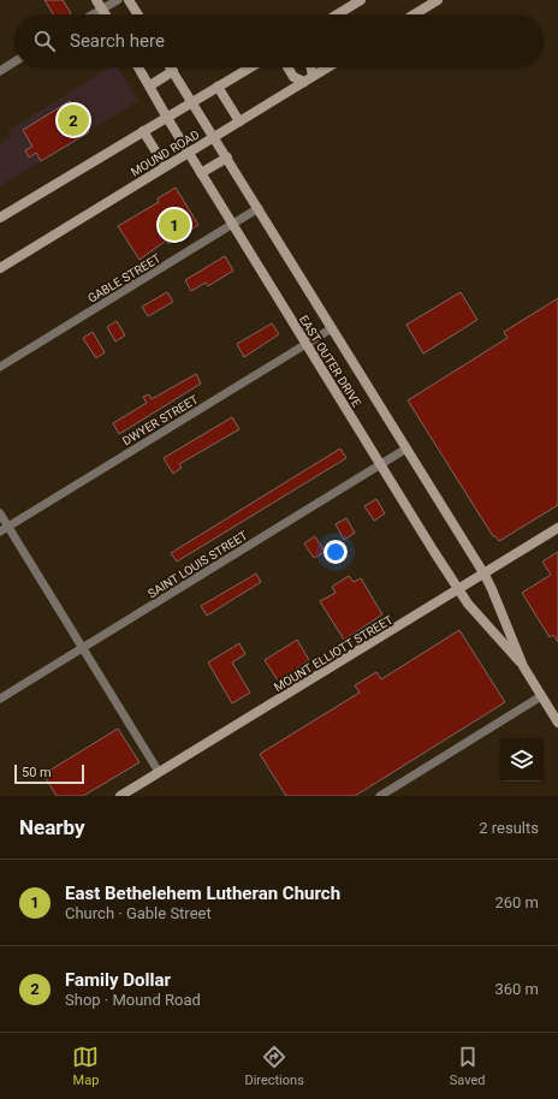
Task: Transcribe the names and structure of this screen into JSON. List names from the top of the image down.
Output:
{
  "streets": {
    "main road": ["MOUND ROAD", "EAST OUTER DRIVE", "MOUNT ELLIOTT STREET"],
    "street": ["GABLE STREET", "DWYER STREET", "SAINT LOUIS STREET"]
  },
  "crossings": [
    ["MOUND ROAD", "EAST OUTER DRIVE"],
    ["GABLE STREET", "EAST OUTER DRIVE"],
    ["EAST OUTER DRIVE", "DWYER STREET"],
    ["EAST OUTER DRIVE", "SAINT LOUIS STREET"],
    ["EAST OUTER DRIVE", "MOUNT ELLIOTT STREET"]
  ],
  "scale_bar": "50 m",
  "page": {
    "search": "Search here",
    "pins": ["2", "1"],
    "scale": "50 m",
    "heading": ["Nearby", "2 results"],
    "list": [
      {
        "mark": "1",
        "name": "East Bethelehem Lutheran Church",
        "note": "Church · Gable Street",
        "value": "260 m"
      },
      {
        "mark": "2",
        "name": "Family Dollar",
        "note": "Shop · Mound Road",
        "value": "360 m"
      }
    ],
    "nav": ["Map", "Directions", "Saved"]
  }
}
